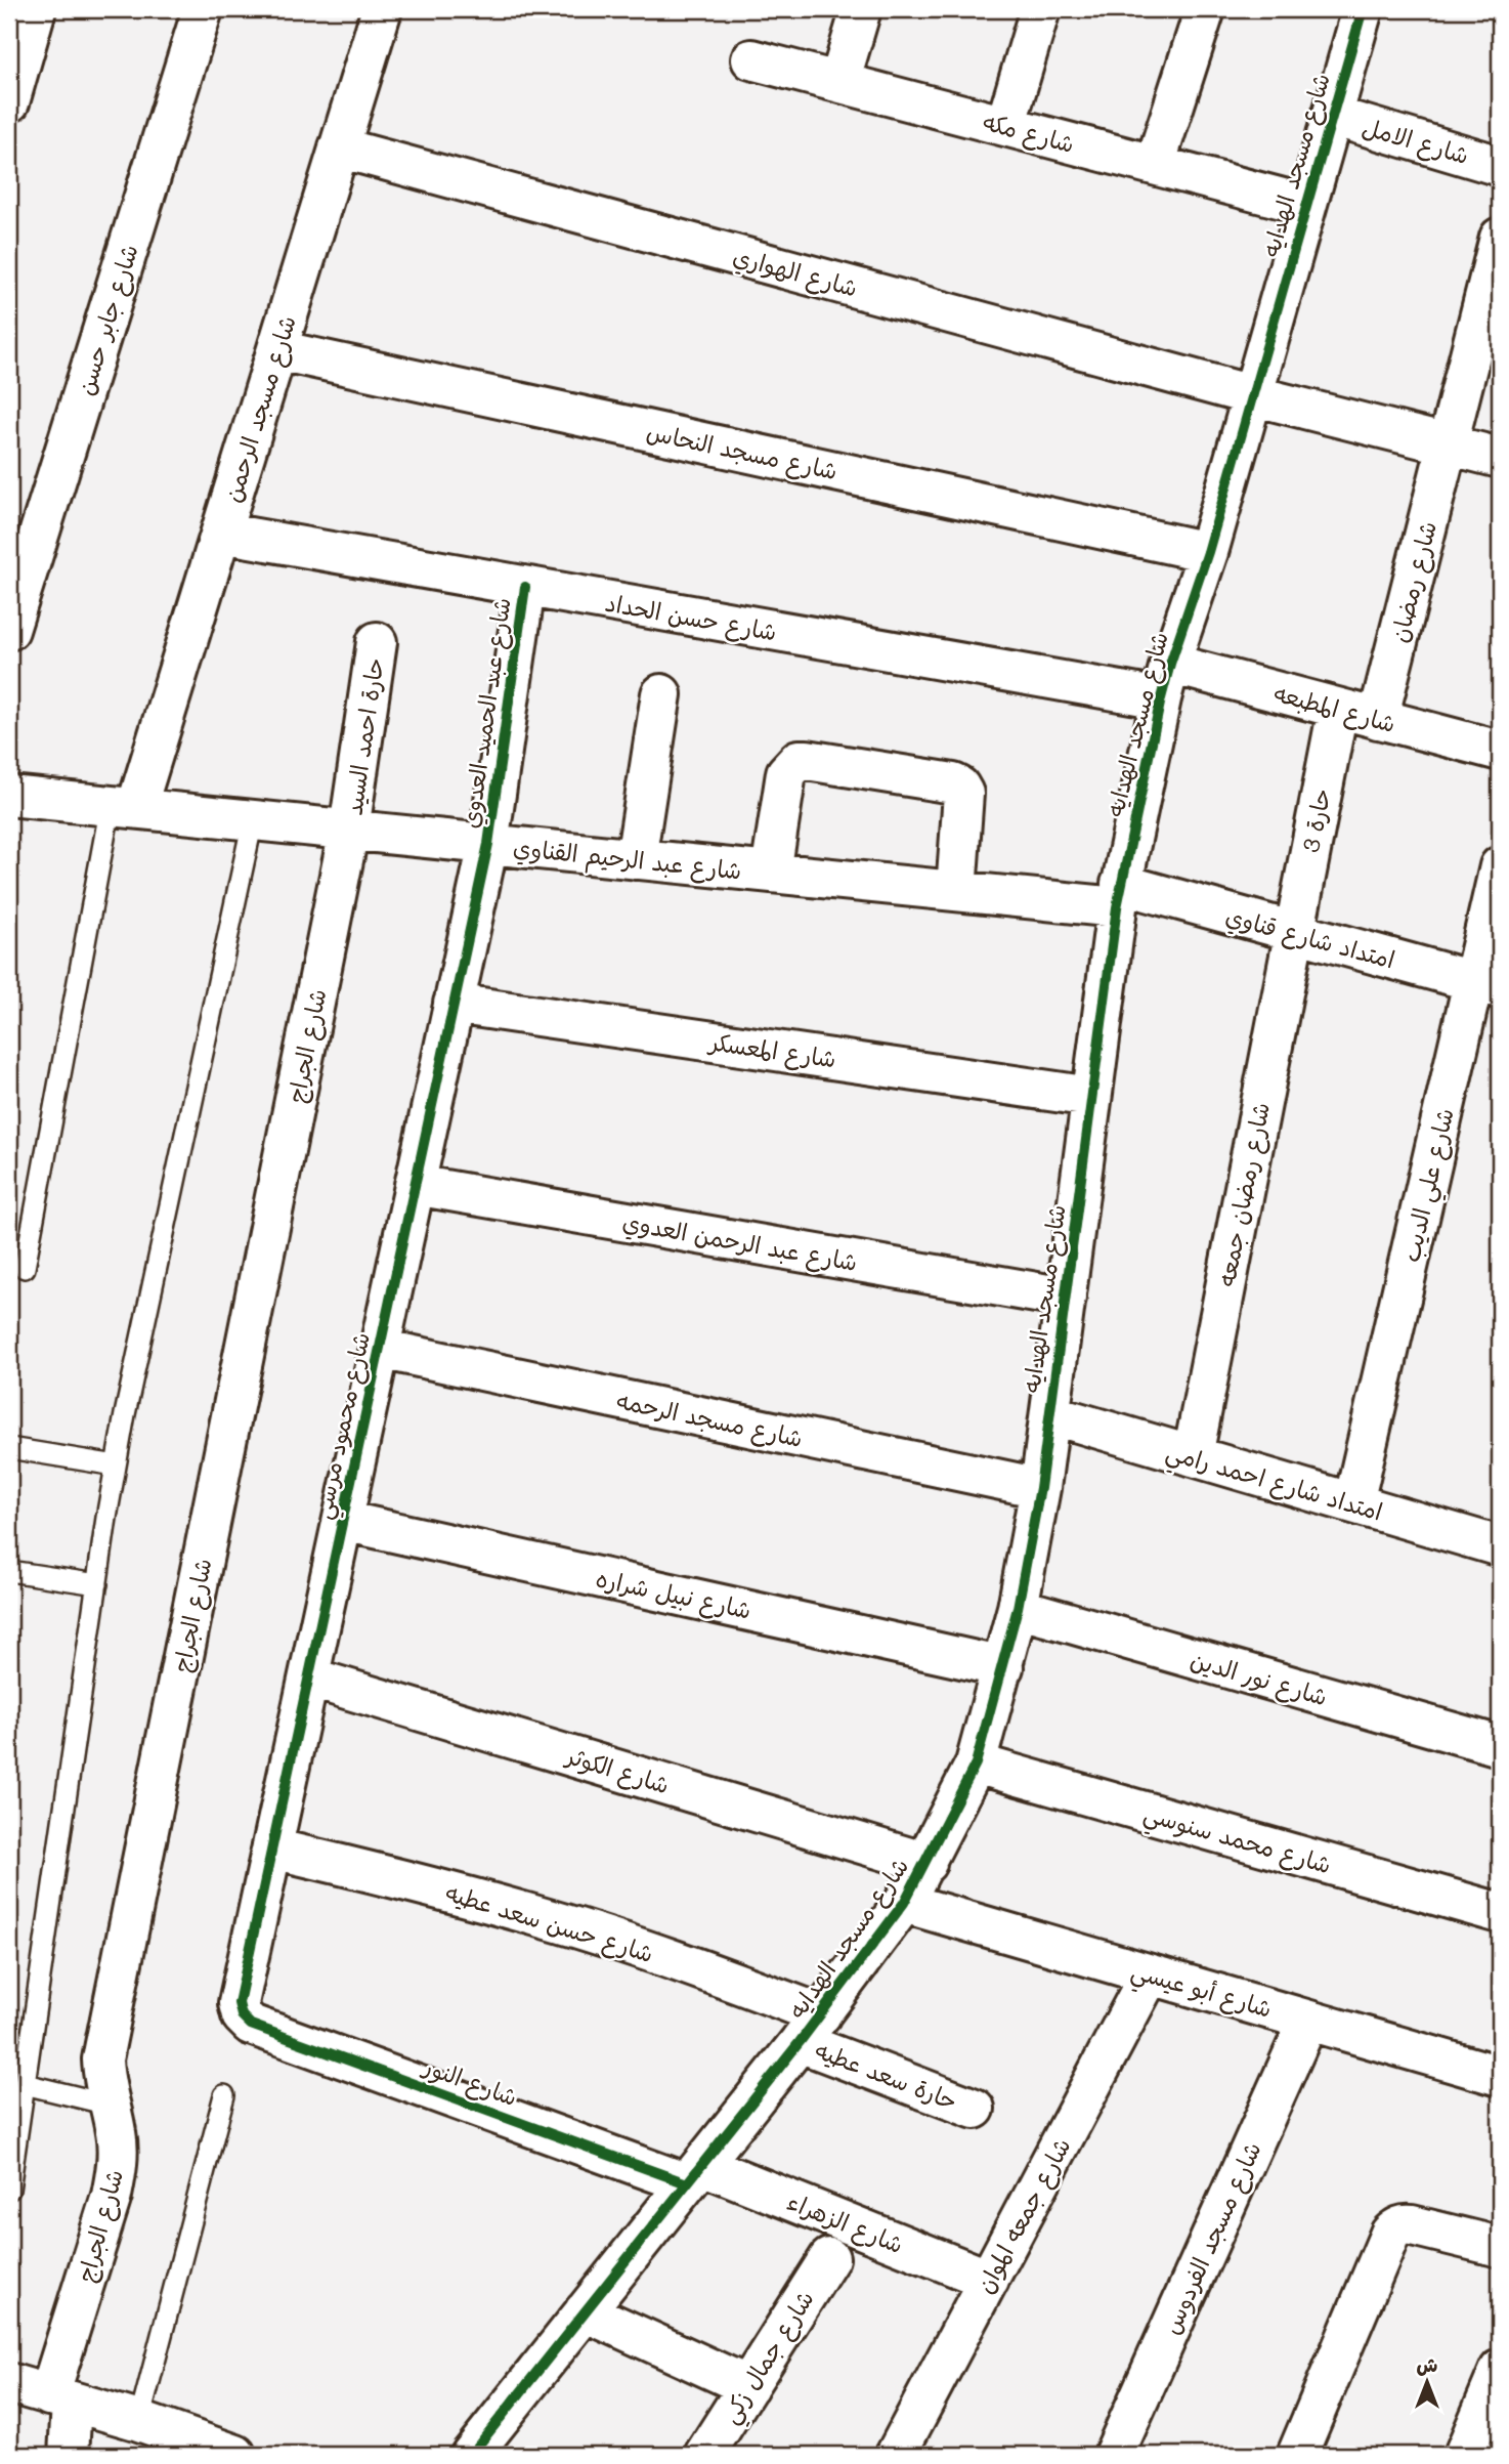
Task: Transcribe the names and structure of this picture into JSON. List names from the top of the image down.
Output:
{
  "streets": {
    "street": [
      "شارع مكه",
      "شارع الامل",
      "شارع مسجد الهدايه",
      "شارع الهواري",
      "شارع جابر حسن",
      "شارع مسجد الرحمن",
      "شارع مسجد النحاس",
      "شارع رمضان",
      "شارع حسن الحداد",
      "شارع المطبعه",
      "شارع عبد الحميد العدوي",
      "حارة احمد السيد",
      "حارة 3",
      "شارع عبد الرحيم القناوي",
      "امتداد شارع قناوي",
      "شارع الجراج",
      "شارع المعسكر",
      "شارع علي الديب",
      "شارع رمضان جمعه",
      "شارع عبد الرحمن العدوي",
      "شارع مسجد الرحمه",
      "شارع محمود مرسي",
      "امتداد شارع احمد رامي",
      "شارع نبيل شراره",
      "شارع نور الدين",
      "شارع الكوثر",
      "شارع محمد سنوسي",
      "شارع حسن سعد عطيه",
      "شارع أبو عيسي",
      "حارة سعد عطيه",
      "شارع النور",
      "شارع جمعه الموان",
      "شارع الزهراء",
      "شارع مسجد الفردوس",
      "شارع جمال زكي"
    ]
  },
  "crossings": [
    ["شارع مكه", "شارع مسجد الهدايه"],
    ["شارع الامل", "شارع مسجد الهدايه"],
    ["شارع مسجد الهدايه", "شارع الهواري"],
    ["شارع مسجد الهدايه", "شارع مسجد النحاس"],
    ["شارع مسجد الهدايه", "شارع حسن الحداد"],
    ["شارع مسجد الهدايه", "شارع المطبعه"],
    ["شارع مسجد الهدايه", "شارع عبد الرحيم القناوي"],
    ["شارع مسجد الهدايه", "امتداد شارع قناوي"],
    ["شارع مسجد الهدايه", "شارع المعسكر"],
    ["شارع مسجد الهدايه", "شارع عبد الرحمن العدوي"],
    ["شارع مسجد الهدايه", "شارع مسجد الرحمه"],
    ["شارع مسجد الهدايه", "امتداد شارع احمد رامي"],
    ["شارع مسجد الهدايه", "شارع نبيل شراره"],
    ["شارع مسجد الهدايه", "شارع نور الدين"],
    ["شارع مسجد الهدايه", "شارع الكوثر"],
    ["شارع مسجد الهدايه", "شارع محمد سنوسي"],
    ["شارع مسجد الهدايه", "شارع حسن سعد عطيه"],
    ["شارع مسجد الهدايه", "شارع أبو عيسي"],
    ["شارع مسجد الهدايه", "حارة سعد عطيه"],
    ["شارع مسجد الهدايه", "شارع النور"],
    ["شارع مسجد الهدايه", "شارع الزهراء"],
    ["شارع الهواري", "شارع مسجد الرحمن"],
    ["شارع مسجد الرحمن", "شارع مسجد النحاس"],
    ["شارع مسجد الرحمن", "شارع حسن الحداد"],
    ["شارع مسجد الرحمن", "شارع عبد الرحيم القناوي"],
    ["شارع رمضان", "شارع المطبعه"],
    ["شارع حسن الحداد", "شارع المطبعه"],
    ["شارع حسن الحداد", "شارع عبد الحميد العدوي"],
    ["شارع المطبعه", "حارة 3"],
    ["شارع عبد الحميد العدوي", "شارع عبد الرحيم القناوي"],
    ["شارع عبد الحميد العدوي", "شارع محمود مرسي"],
    ["حارة احمد السيد", "شارع عبد الرحيم القناوي"],
    ["حارة احمد السيد", "شارع الجراج"],
    ["حارة 3", "امتداد شارع قناوي"],
    ["حارة 3", "شارع رمضان جمعه"],
    ["شارع عبد الرحيم القناوي", "امتداد شارع قناوي"],
    ["شارع عبد الرحيم القناوي", "شارع الجراج"],
    ["شارع عبد الرحيم القناوي", "شارع محمود مرسي"],
    ["امتداد شارع قناوي", "شارع علي الديب"],
    ["امتداد شارع قناوي", "شارع رمضان جمعه"],
    ["شارع المعسكر", "شارع محمود مرسي"],
    ["شارع علي الديب", "امتداد شارع احمد رامي"],
    ["شارع رمضان جمعه", "امتداد شارع احمد رامي"],
    ["شارع عبد الرحمن العدوي", "شارع محمود مرسي"],
    ["شارع مسجد الرحمه", "شارع محمود مرسي"],
    ["شارع محمود مرسي", "شارع نبيل شراره"],
    ["شارع محمود مرسي", "شارع الكوثر"],
    ["شارع محمود مرسي", "شارع حسن سعد عطيه"],
    ["شارع محمود مرسي", "شارع النور"],
    ["شارع حسن سعد عطيه", "حارة سعد عطيه"],
    ["شارع أبو عيسي", "شارع جمعه الموان"],
    ["شارع أبو عيسي", "شارع مسجد الفردوس"],
    ["شارع النور", "شارع الزهراء"],
    ["شارع جمعه الموان", "شارع الزهراء"]
  ],
  "north": "top"
}
